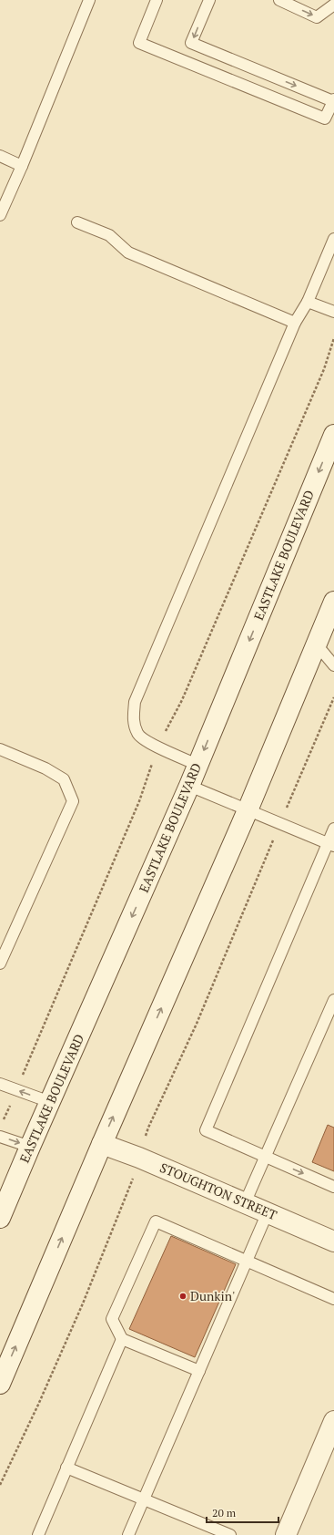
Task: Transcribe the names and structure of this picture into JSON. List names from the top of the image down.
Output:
{
  "streets": {
    "main road": ["EASTLAKE BOULEVARD", "STOUGHTON STREET"]
  },
  "places": ["Dunkin'"],
  "scale_bar": "20 m"
}
